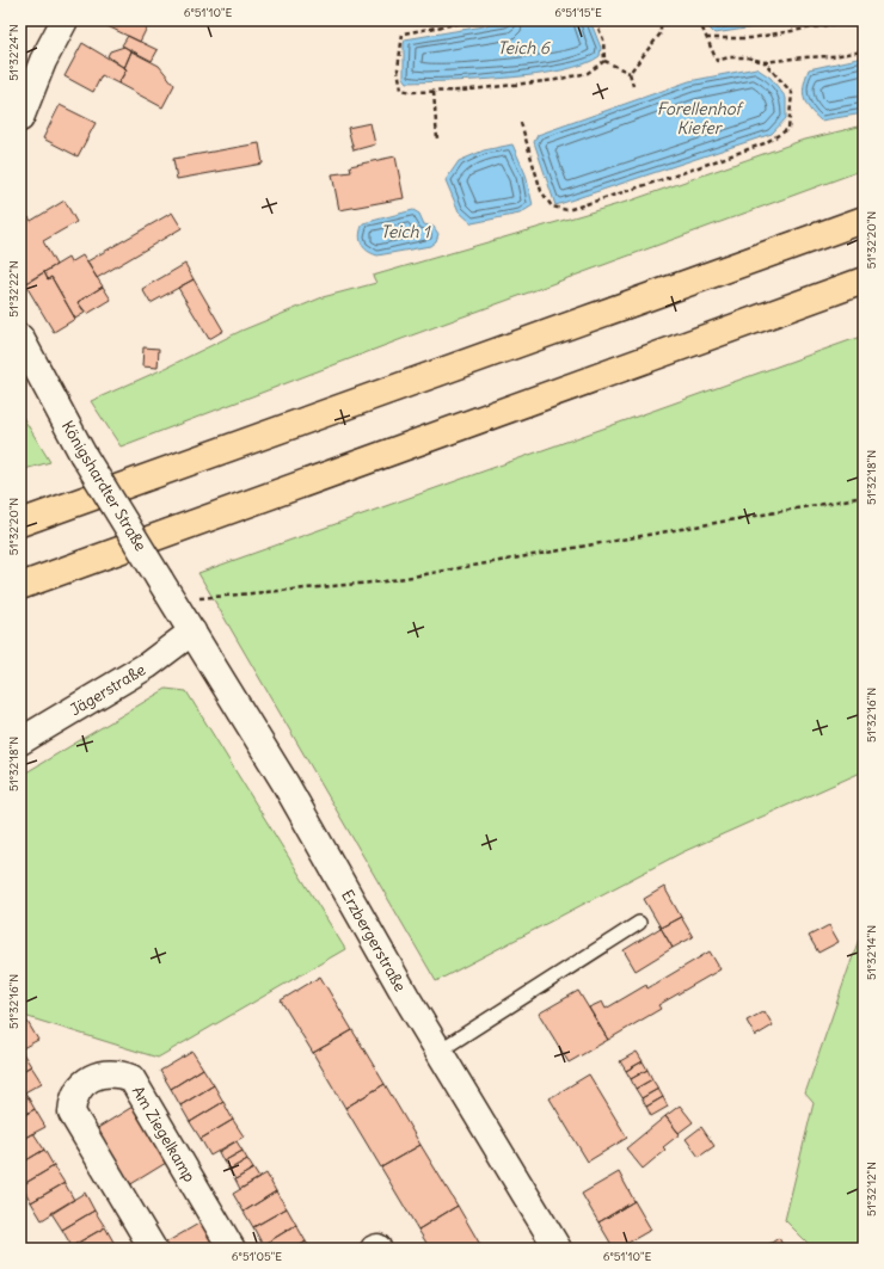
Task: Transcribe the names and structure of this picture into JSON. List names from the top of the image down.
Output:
{
  "streets": {
    "street": [
      "Königshardter Straße",
      "Jägerstraße",
      "Erzbergerstraße",
      "Am Ziegelkamp"
    ]
  },
  "crossings": [
    ["Königshardter Straße", "Jägerstraße"],
    ["Königshardter Straße", "Erzbergerstraße"],
    ["Jägerstraße", "Erzbergerstraße"]
  ],
  "water": ["Teich 6", "Forellenhof Kiefer", "Teich 1"],
  "coordinates": [
    "6°51'10\"E",
    "6°51'15\"E",
    "51°32'24\"N",
    "51°32'20\"N",
    "51°32'22\"N",
    "51°32'18\"N",
    "51°32'16\"N",
    "51°32'14\"N",
    "51°32'12\"N",
    "6°51'05\"E"
  ]
}
